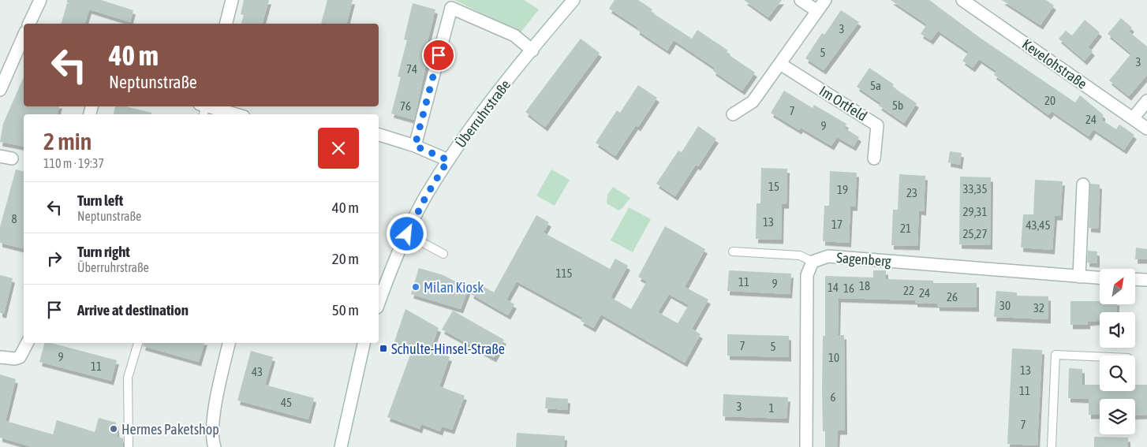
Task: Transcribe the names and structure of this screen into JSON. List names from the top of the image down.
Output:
{
  "streets": {
    "street": [
      "Kevelohstraße",
      "Im Ortfeld",
      "Überruhrstraße",
      "Sagenberg"
    ]
  },
  "places": {
    "other": ["Milan Kiosk", "Hermes Paketshop"],
    "transit": ["Schulte-Hinsel-Straße"]
  },
  "house_numbers": [
    "3",
    "5",
    "3",
    "74",
    "5a",
    "20",
    "5b",
    "76",
    "7",
    "24",
    "9",
    "15",
    "33,35",
    "19",
    "23",
    "29,31",
    "8",
    "13",
    "17",
    "43,45",
    "21",
    "25,27",
    "115",
    "11",
    "9",
    "18",
    "14",
    "16",
    "22",
    "24",
    "26",
    "30",
    "32",
    "7",
    "5",
    "9",
    "10",
    "11",
    "13",
    "43",
    "11",
    "6",
    "45",
    "3",
    "1",
    "7"
  ],
  "north": "top right",
  "page": {
    "turn": ["40 m", "Neptunstraße"],
    "heading": ["2 min", "110 m · 19:37"],
    "list": [
      {
        "name": "Turn left",
        "note": "Neptunstraße",
        "value": "40 m"
      },
      {
        "name": "Turn right",
        "note": "Überruhrstraße",
        "value": "20 m"
      },
      {
        "name": "Arrive at destination",
        "value": "50 m"
      }
    ]
  }
}
